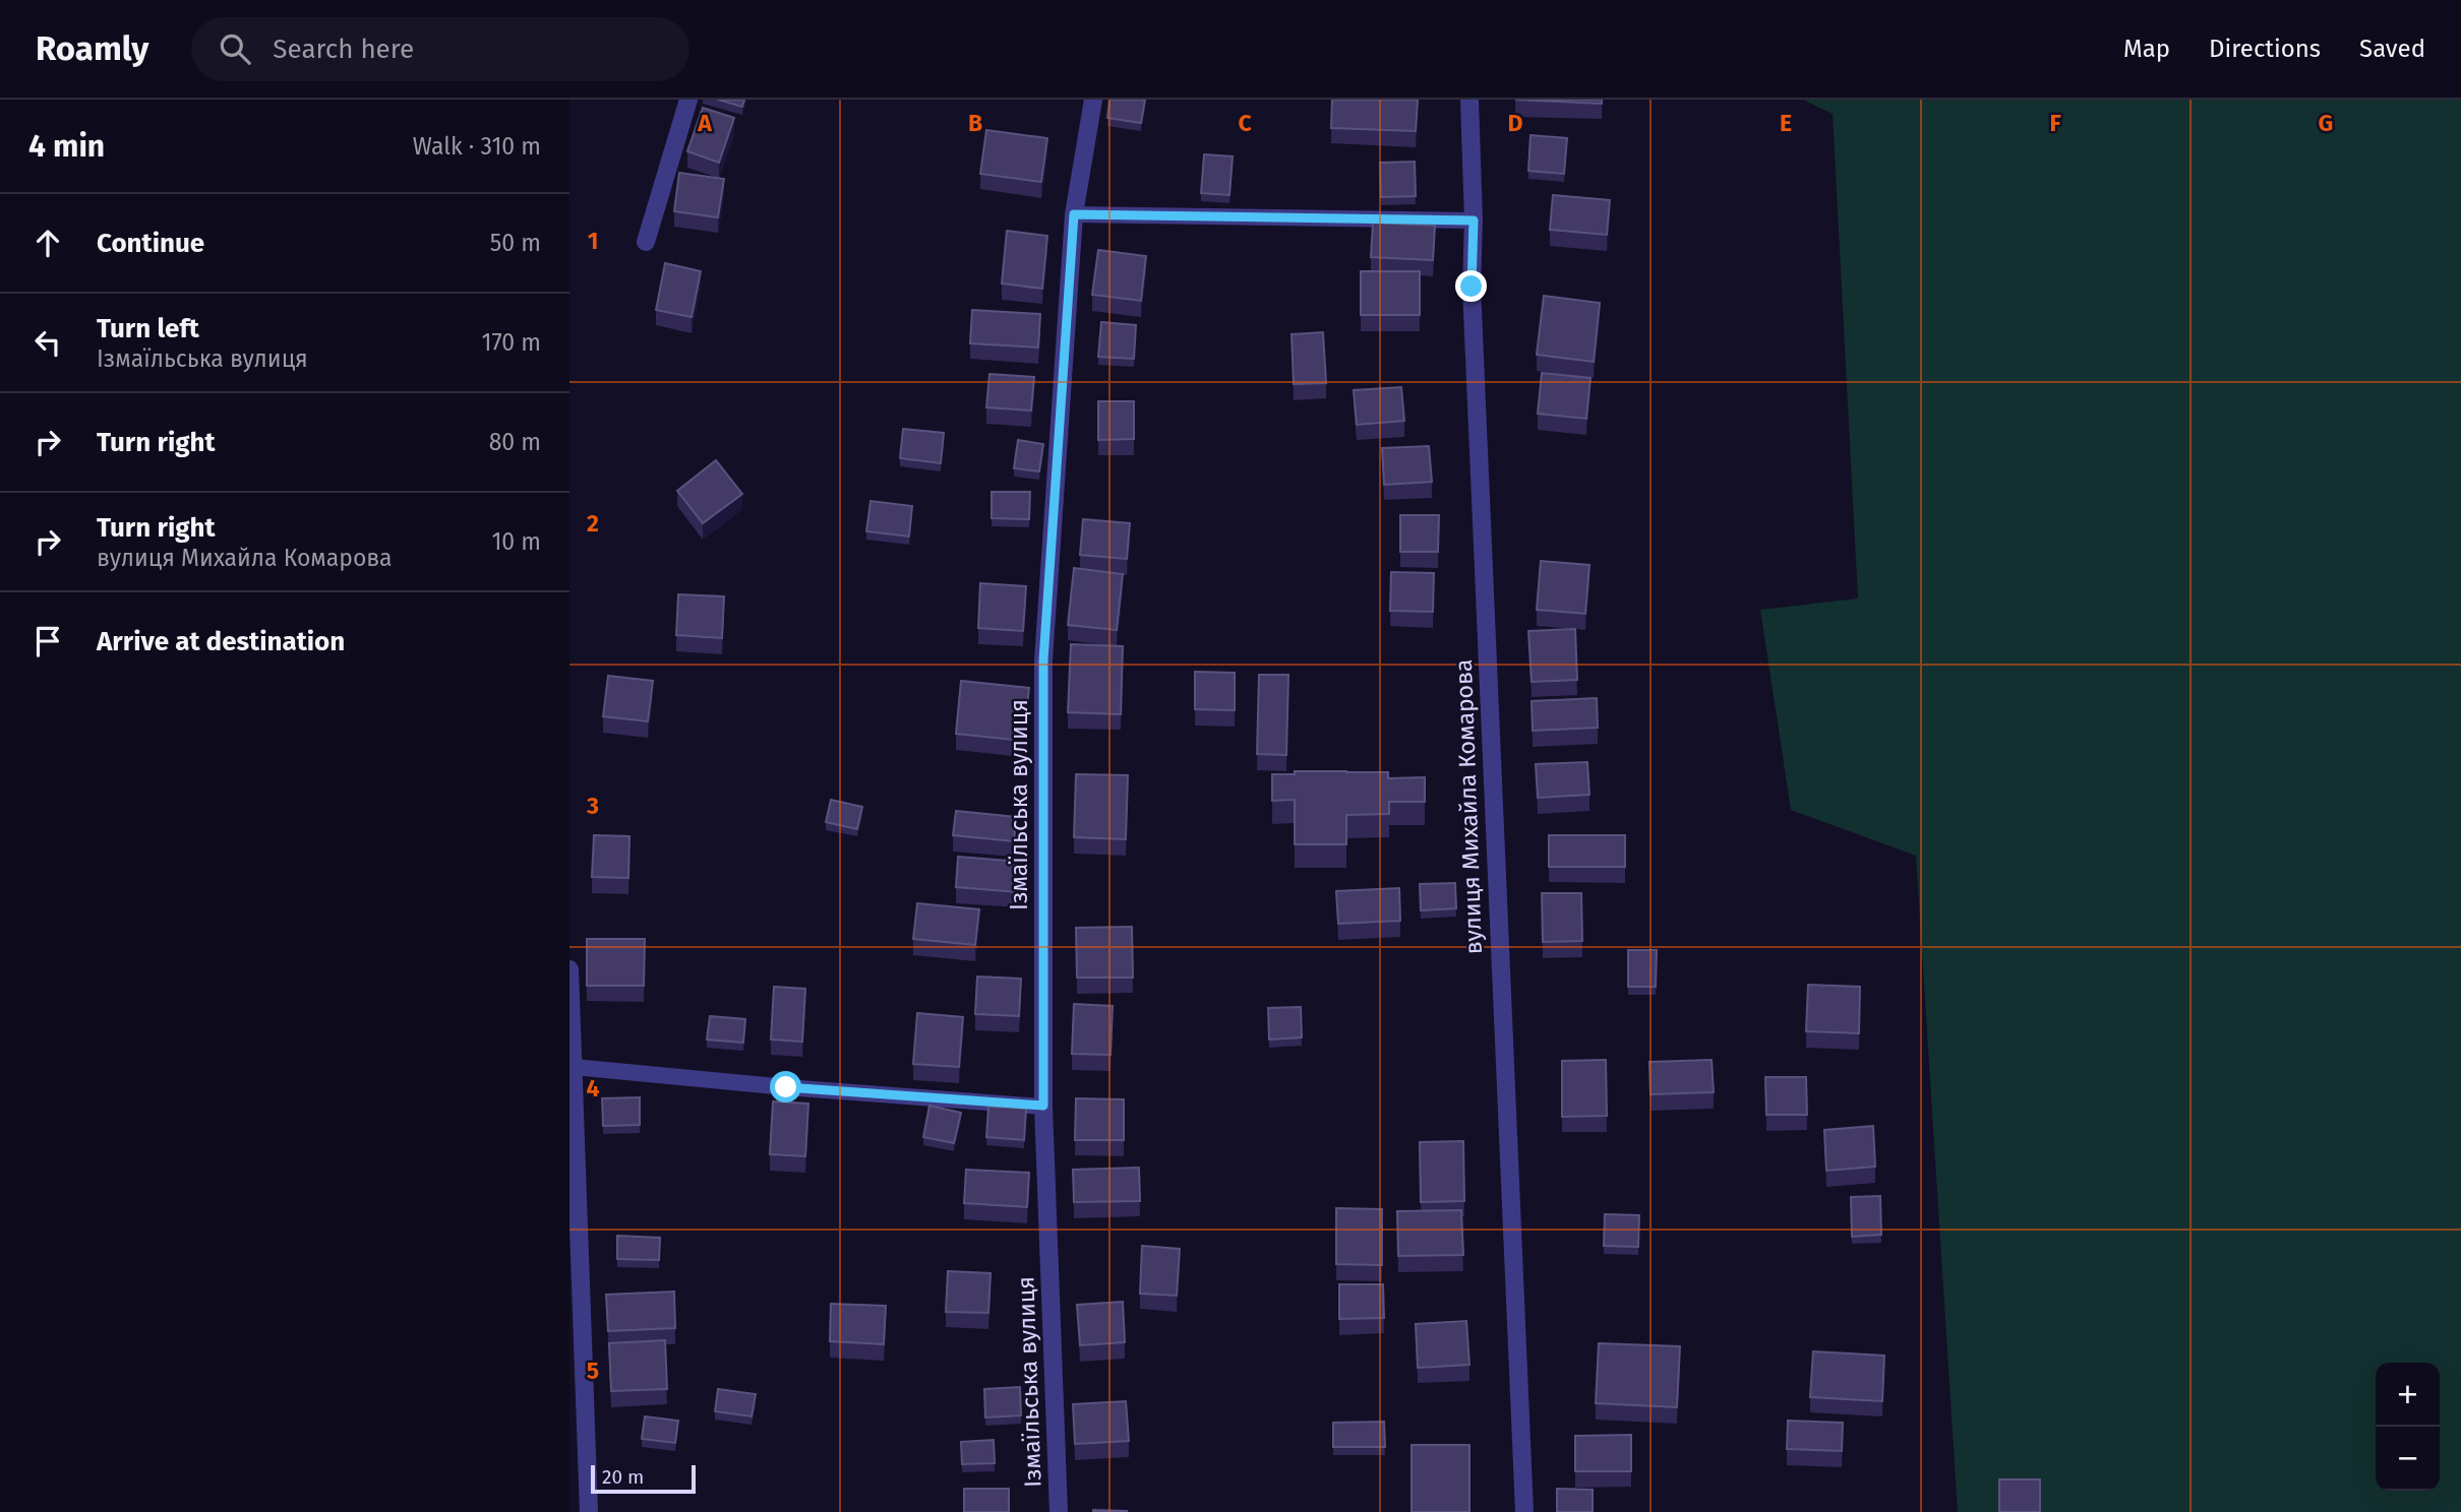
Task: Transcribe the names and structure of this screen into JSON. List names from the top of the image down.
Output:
{
  "streets": {
    "street": ["Ізмаїльська вулиця", "вулиця Михайла Комарова"]
  },
  "scale_bar": "20 m",
  "page": {
    "header": "Roamly",
    "search": "Search here",
    "nav": ["Map", "Directions", "Saved"],
    "heading": ["4 min", "Walk · 310 m"],
    "list": [
      ["Continue", "50 m"],
      ["Turn left", "Ізмаїльська вулиця", "170 m"],
      ["Turn right", "80 m"],
      ["Turn right", "вулиця Михайла Комарова", "10 m"],
      "Arrive at destination"
    ],
    "map_buttons": ["+", "−"],
    "scale": "20 m"
  },
  "grid": {
    "columns": [
      "A",
      "B",
      "C",
      "D",
      "E",
      "F",
      "G"
    ],
    "rows": [
      "1",
      "2",
      "3",
      "4",
      "5"
    ]
  }
}
